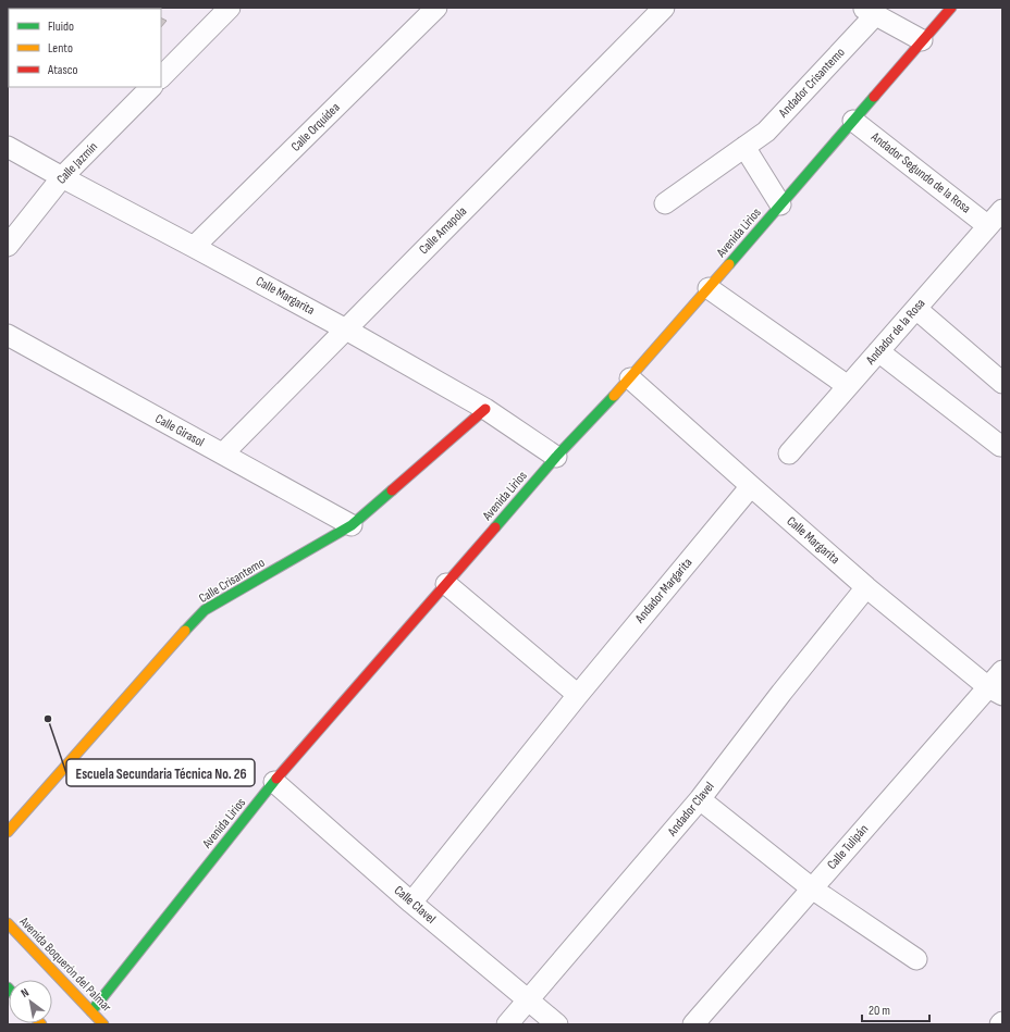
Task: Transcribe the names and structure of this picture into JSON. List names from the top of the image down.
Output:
{
  "streets": {
    "street": [
      "Andador Crisantemo",
      "Calle Orquídea",
      "Calle Jazmín",
      "Andador Segundo de la Rosa",
      "Calle Amapola",
      "Avenida Lirios",
      "Calle Margarita",
      "Andador de la Rosa",
      "Calle Girasol",
      "Calle Crisantemo",
      "Andador Margarita",
      "Andador Clavel",
      "Calle Tulipán",
      "Calle Clavel",
      "Avenida Boquerón del Palmar"
    ]
  },
  "crossings": [
    ["Calle Orquídea", "Calle Margarita"],
    ["Calle Jazmín", "Calle Margarita"],
    ["Andador Segundo de la Rosa", "Avenida Lirios"],
    ["Andador Segundo de la Rosa", "Andador de la Rosa"],
    ["Calle Amapola", "Calle Margarita"],
    ["Calle Amapola", "Calle Girasol"],
    ["Avenida Lirios", "Calle Margarita"],
    ["Avenida Lirios", "Calle Clavel"],
    ["Avenida Lirios", "Avenida Boquerón del Palmar"],
    ["Calle Margarita", "Calle Crisantemo"],
    ["Calle Margarita", "Andador Margarita"],
    ["Calle Margarita", "Andador Clavel"],
    ["Calle Margarita", "Calle Tulipán"],
    ["Calle Girasol", "Calle Crisantemo"],
    ["Andador Clavel", "Calle Clavel"]
  ],
  "places": ["Escuela Secundaria Técnica No. 26"],
  "legend": ["Fluido", "Lento", "Atasco"],
  "scale_bar": "20 m",
  "north": "top left"
}
